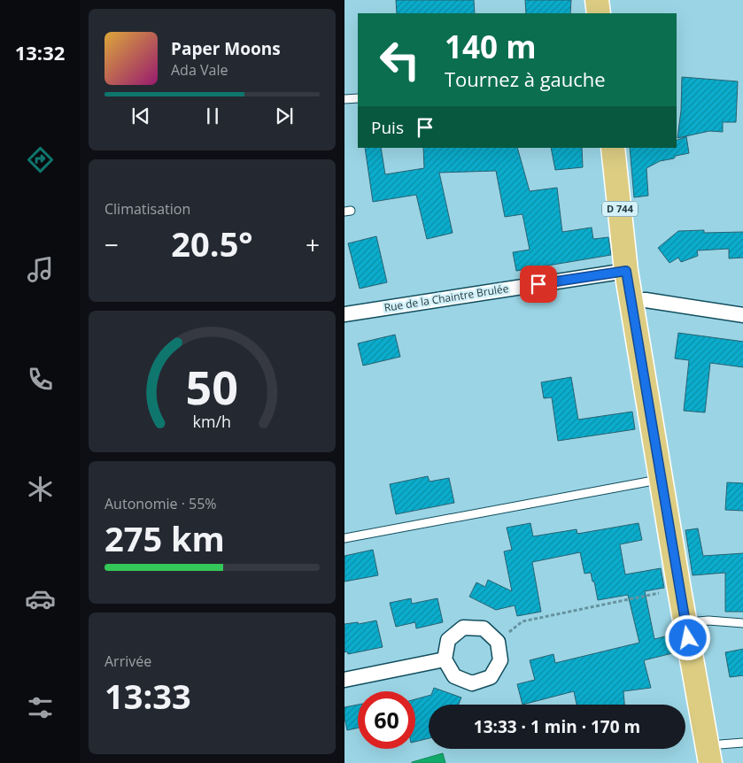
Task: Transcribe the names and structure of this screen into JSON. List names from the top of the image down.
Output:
{
  "streets": {
    "main road": ["D 744"],
    "street": ["Rue de la Chaintre Brulée"]
  },
  "crossings": [
    ["D 744", "Rue de la Chaintre Brulée"]
  ],
  "page": {
    "tabs": "13:32",
    "turn": ["140 m", "Tournez à gauche"],
    "song": ["Paper Moons", "Ada Vale"],
    "then": "Puis",
    "tile": [
      "Climatisation",
      ["Autonomie · 55%", "275 km"],
      ["Arrivée", "13:33"]
    ],
    "heat": ["−", "20.5°", "+"],
    "limit": "60",
    "trip": "13:33 · 1 min · 170 m",
    "gauge": ["50", "km/h"]
  }
}
